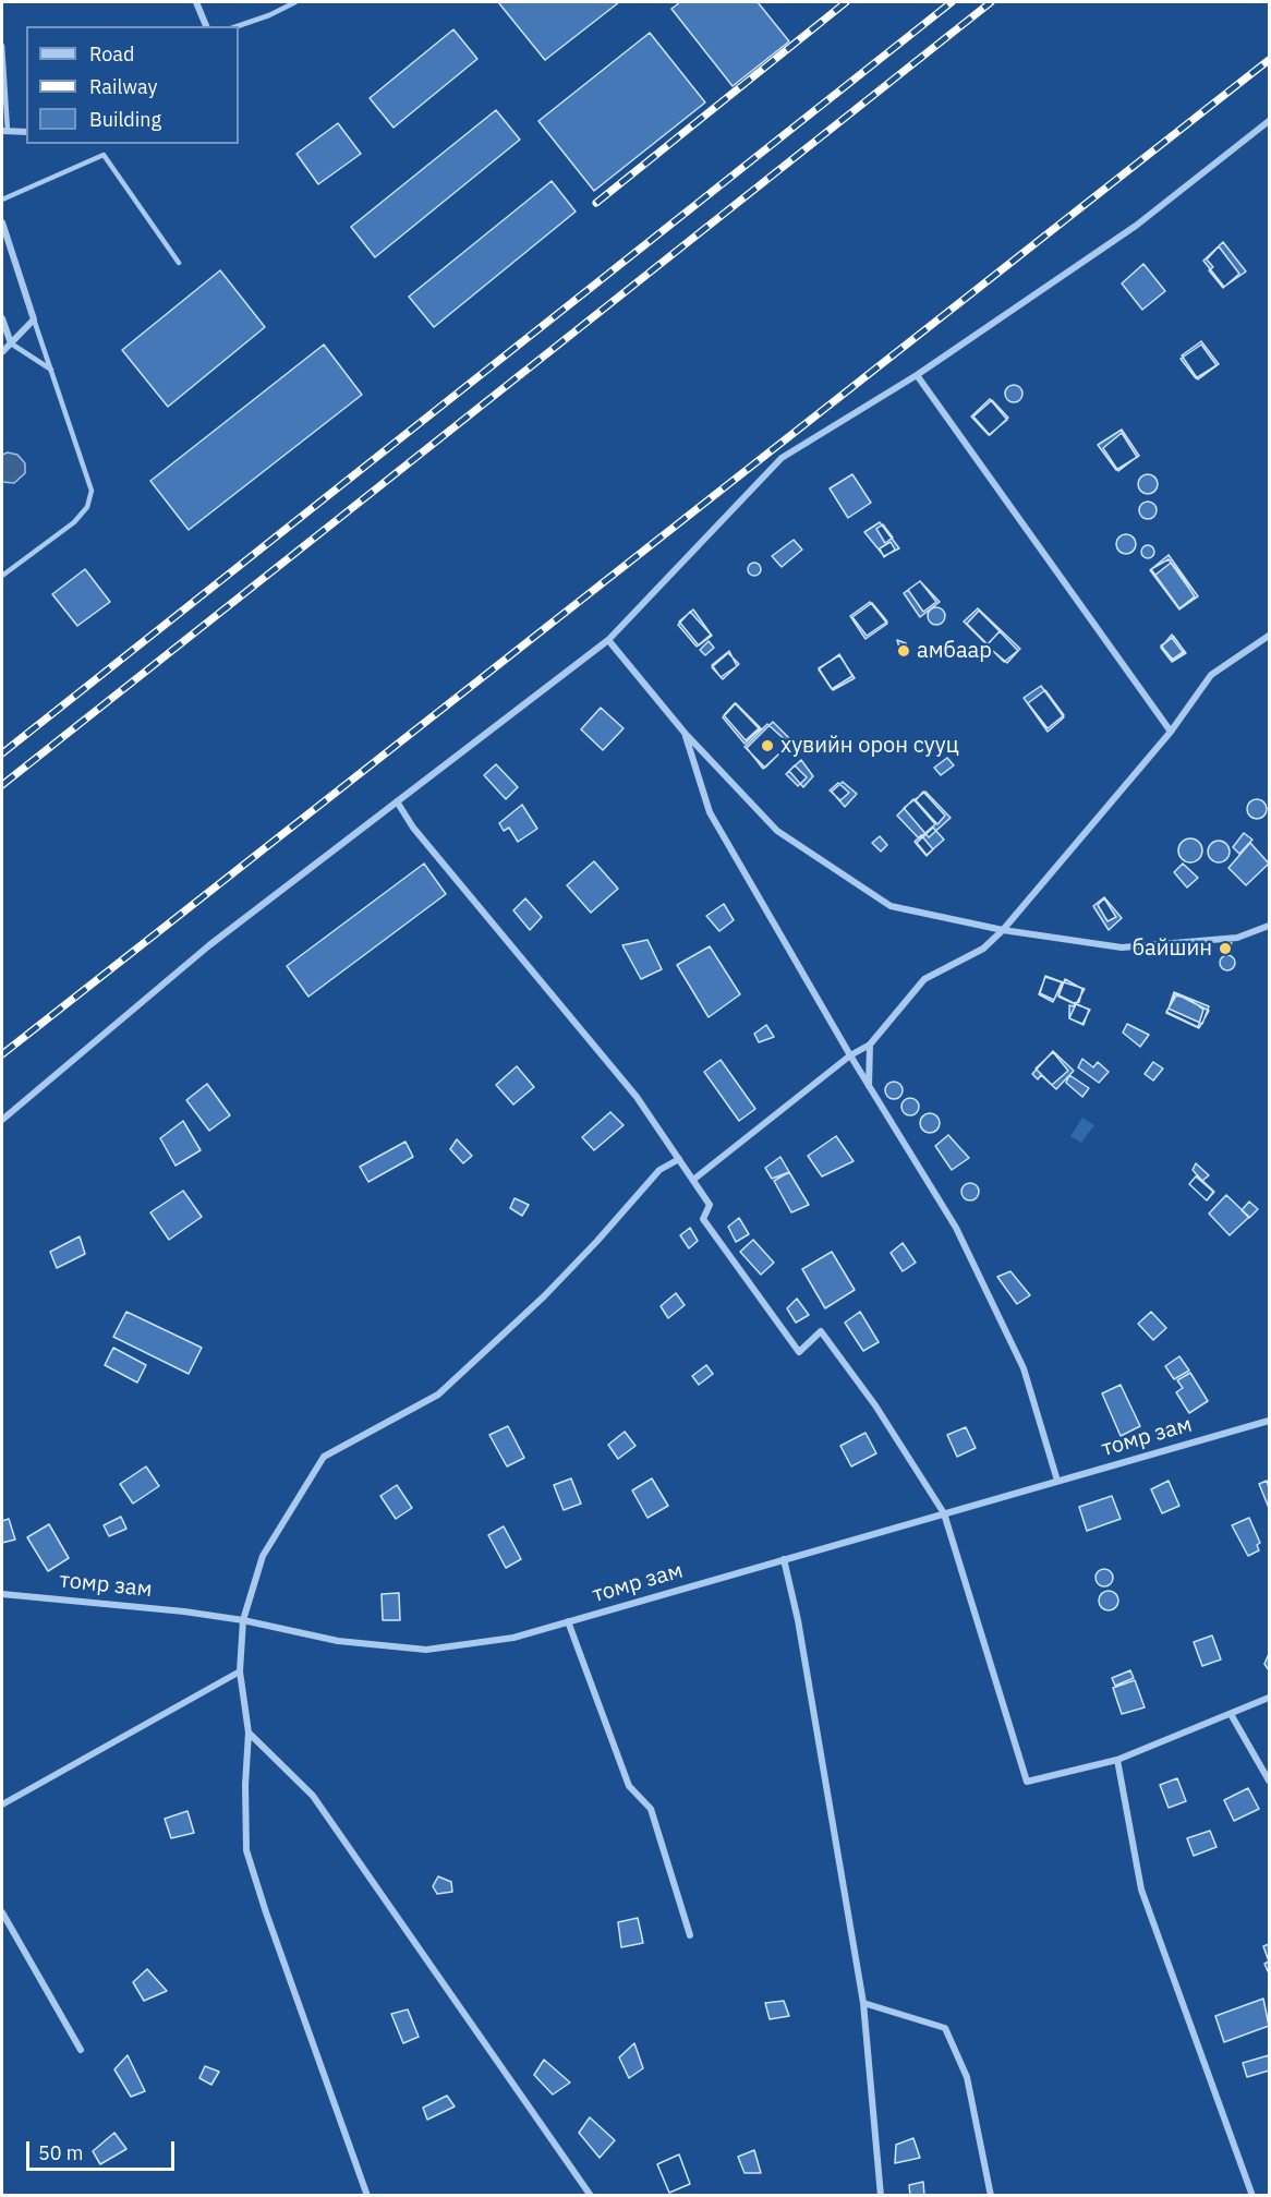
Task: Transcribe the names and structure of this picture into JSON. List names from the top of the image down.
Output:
{
  "streets": {
    "street": ["томр зам"]
  },
  "places": ["амбаар", "хувийн орон сууц", "байшин"],
  "legend": ["Road", "Railway", "Building"],
  "scale_bar": "50 m"
}
